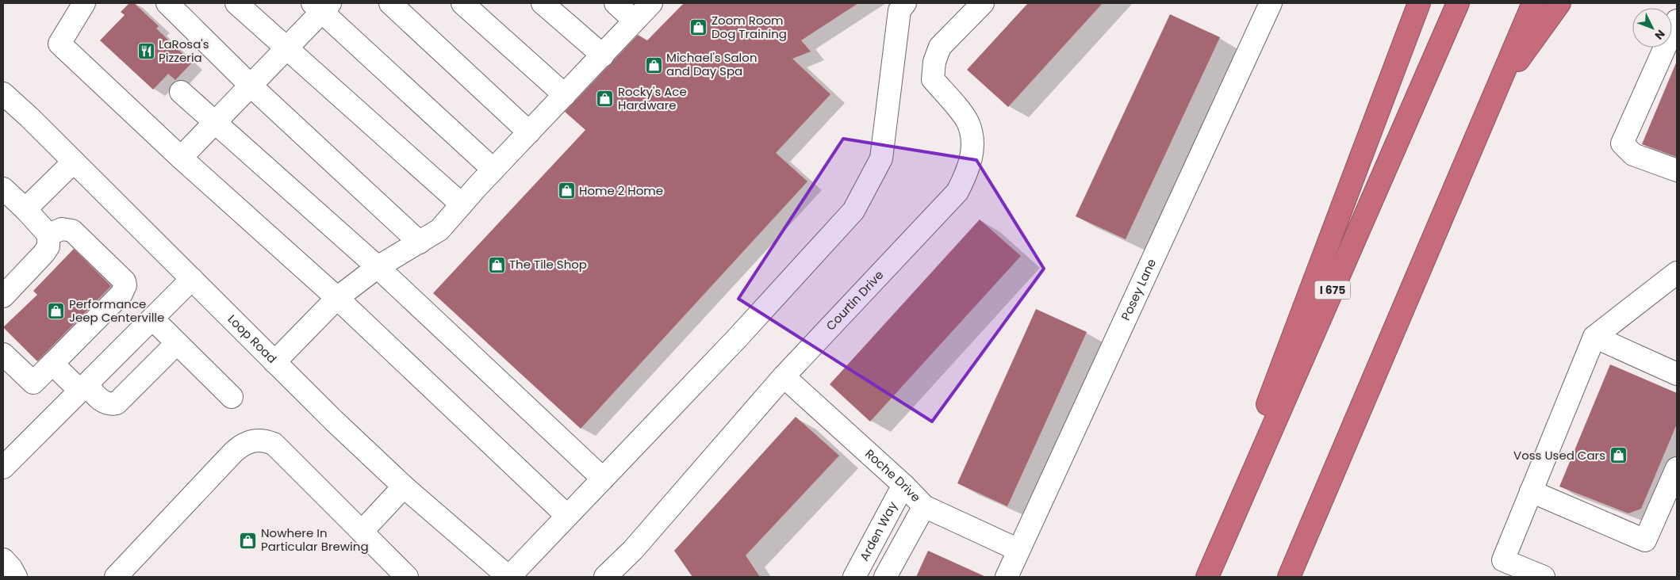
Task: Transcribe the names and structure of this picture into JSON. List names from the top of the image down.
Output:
{
  "streets": {
    "highway": ["I 675"],
    "street": [
      "Posey Lane",
      "Courtin Drive",
      "Loop Road",
      "Roche Drive",
      "Arden Way"
    ]
  },
  "crossings": [
    ["Posey Lane", "Roche Drive"],
    ["Courtin Drive", "Roche Drive"],
    ["Roche Drive", "Arden Way"]
  ],
  "places": {
    "shop": [
      "Zoom Room Dog Training",
      "Michael's Salon and Day Spa",
      "Rocky's Ace Hardware",
      "Home 2 Home",
      "The Tile Shop",
      "Performance Jeep Centerville",
      "Voss Used Cars",
      "Nowhere In Particular Brewing"
    ],
    "restaurant": ["LaRosa's Pizzeria"]
  },
  "north": "bottom right"
}
